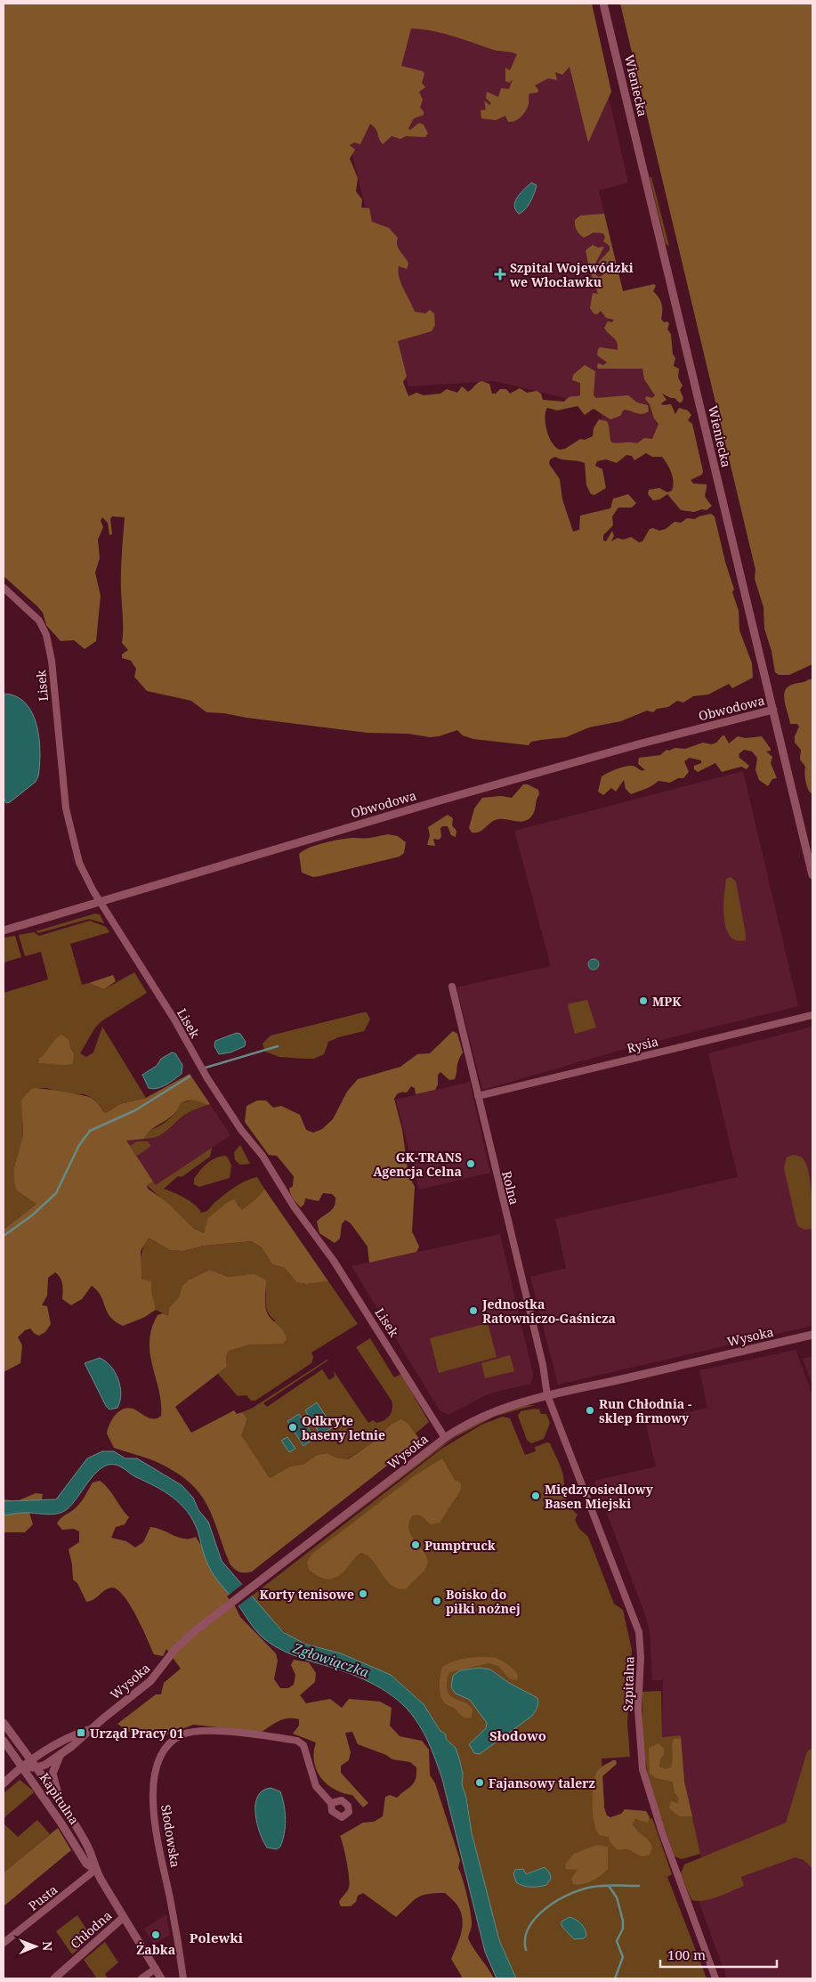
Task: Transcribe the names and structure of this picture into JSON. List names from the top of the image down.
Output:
{
  "streets": {
    "street": [
      "Wieniecka",
      "Lisek",
      "Obwodowa",
      "Rysia",
      "Rolna",
      "Wysoka",
      "Szpitalna",
      "Kapitulna",
      "Słodowska",
      "Pusta",
      "Chłodna"
    ]
  },
  "crossings": [
    ["Wieniecka", "Obwodowa"],
    ["Lisek", "Obwodowa"],
    ["Lisek", "Wysoka"],
    ["Rysia", "Rolna"],
    ["Rolna", "Wysoka"],
    ["Rolna", "Szpitalna"],
    ["Wysoka", "Szpitalna"],
    ["Wysoka", "Kapitulna"],
    ["Kapitulna", "Pusta"],
    ["Kapitulna", "Chłodna"]
  ],
  "districts": ["Słodowo", "Polewki"],
  "water": ["Zgłowiączka"],
  "places": {
    "health": ["Szpital Wojewódzki we Włocławku"],
    "other": [
      "MPK",
      "GK-TRANS Agencja Celna",
      "Jednostka Ratowniczo-Gaśnicza",
      "Run Chłodnia - sklep firmowy",
      "Odkryte baseny letnie",
      "Międzyosiedlowy Basen Miejski",
      "Pumptruck",
      "Korty tenisowe",
      "Boisko do piłki nożnej",
      "Fajansowy talerz",
      "Żabka"
    ],
    "transit": ["Urząd Pracy 01"]
  },
  "scale_bar": "100 m",
  "north": "right"
}
